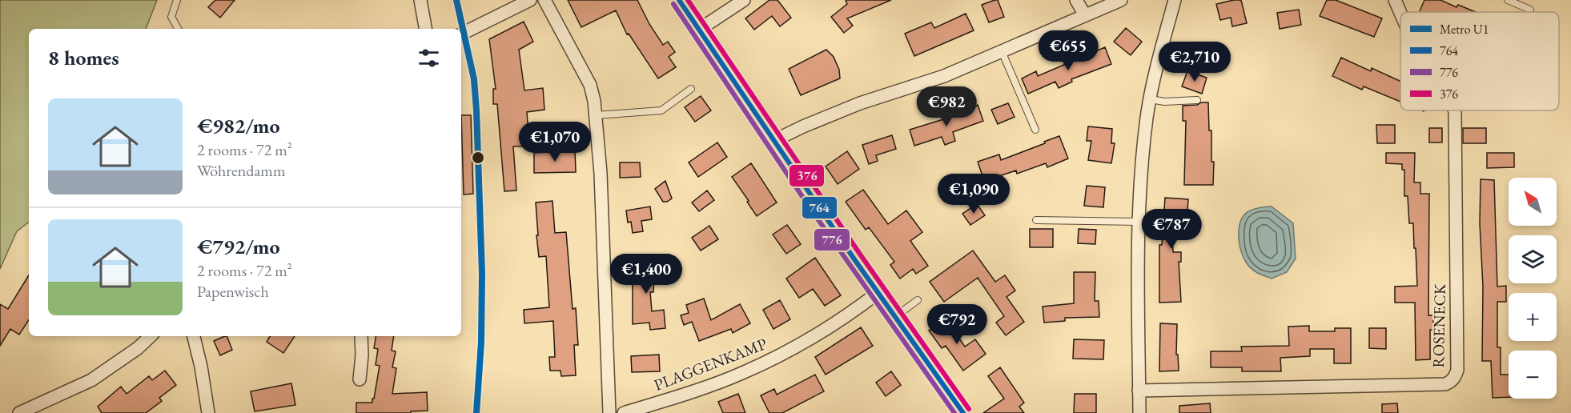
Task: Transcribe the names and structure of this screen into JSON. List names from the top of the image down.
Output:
{
  "streets": {
    "street": ["ROSENECK", "PLAGGENKAMP"]
  },
  "lines": [
    "metro line U1",
    "transit line 764",
    "transit line 376",
    "transit line 776"
  ],
  "legend": [
    "Metro U1",
    "764",
    "776",
    "376"
  ],
  "north": "top left",
  "page": {
    "heading": "8 homes",
    "price": [
      "€655",
      "€2,710",
      "€982",
      "€1,070",
      "€1,090",
      "€787",
      "€1,400",
      "€792"
    ],
    "list": [
      {
        "name": "€982/mo",
        "note": "2 rooms · 72 m² · Wöhrendamm"
      },
      {
        "name": "€792/mo",
        "note": "2 rooms · 72 m² · Papenwisch"
      }
    ],
    "map_buttons": ["+", "−"]
  }
}
